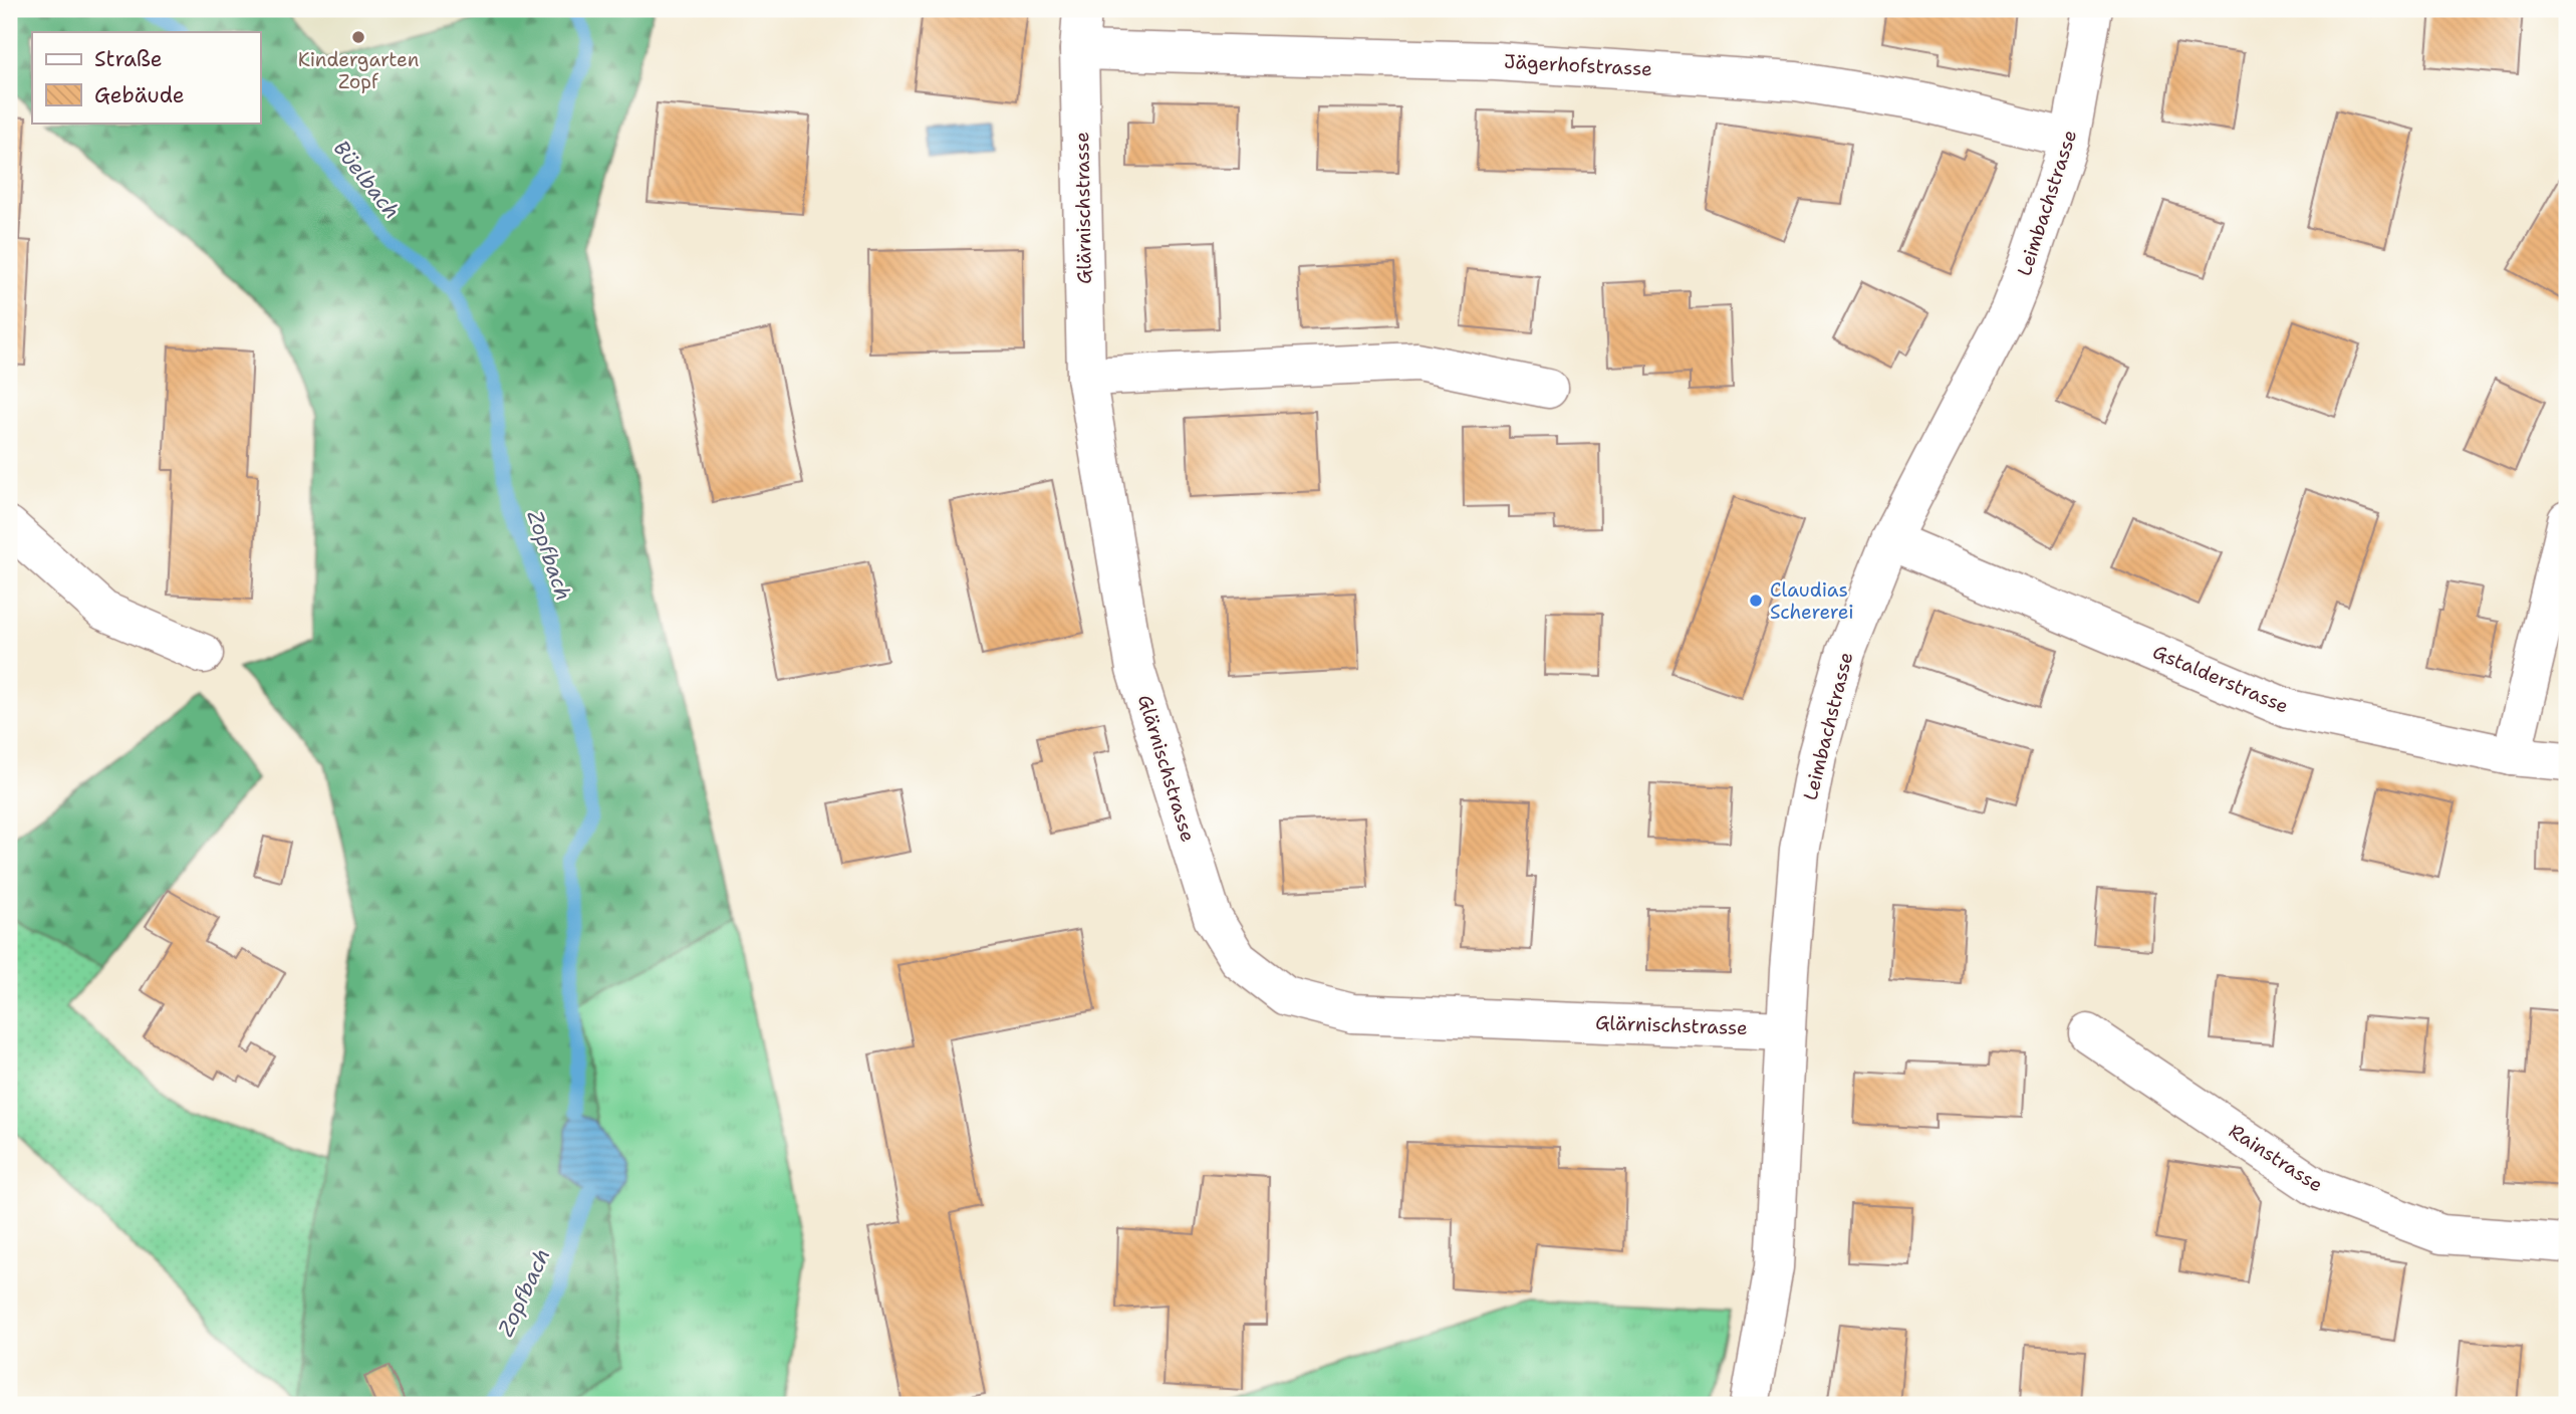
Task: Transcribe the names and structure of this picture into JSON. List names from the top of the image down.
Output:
{
  "streets": {
    "street": [
      "Jägerhofstrasse",
      "Leimbachstrasse",
      "Glärnischstrasse",
      "Gstalderstrasse",
      "Rainstrasse"
    ]
  },
  "crossings": [
    ["Jägerhofstrasse", "Leimbachstrasse"],
    ["Jägerhofstrasse", "Glärnischstrasse"],
    ["Leimbachstrasse", "Glärnischstrasse"],
    ["Leimbachstrasse", "Gstalderstrasse"]
  ],
  "water": ["Büelbach", "Zopfbach"],
  "places": ["Kindergarten Zopf", "Claudias Schererei"],
  "legend": ["Straße", "Gebäude"]
}
